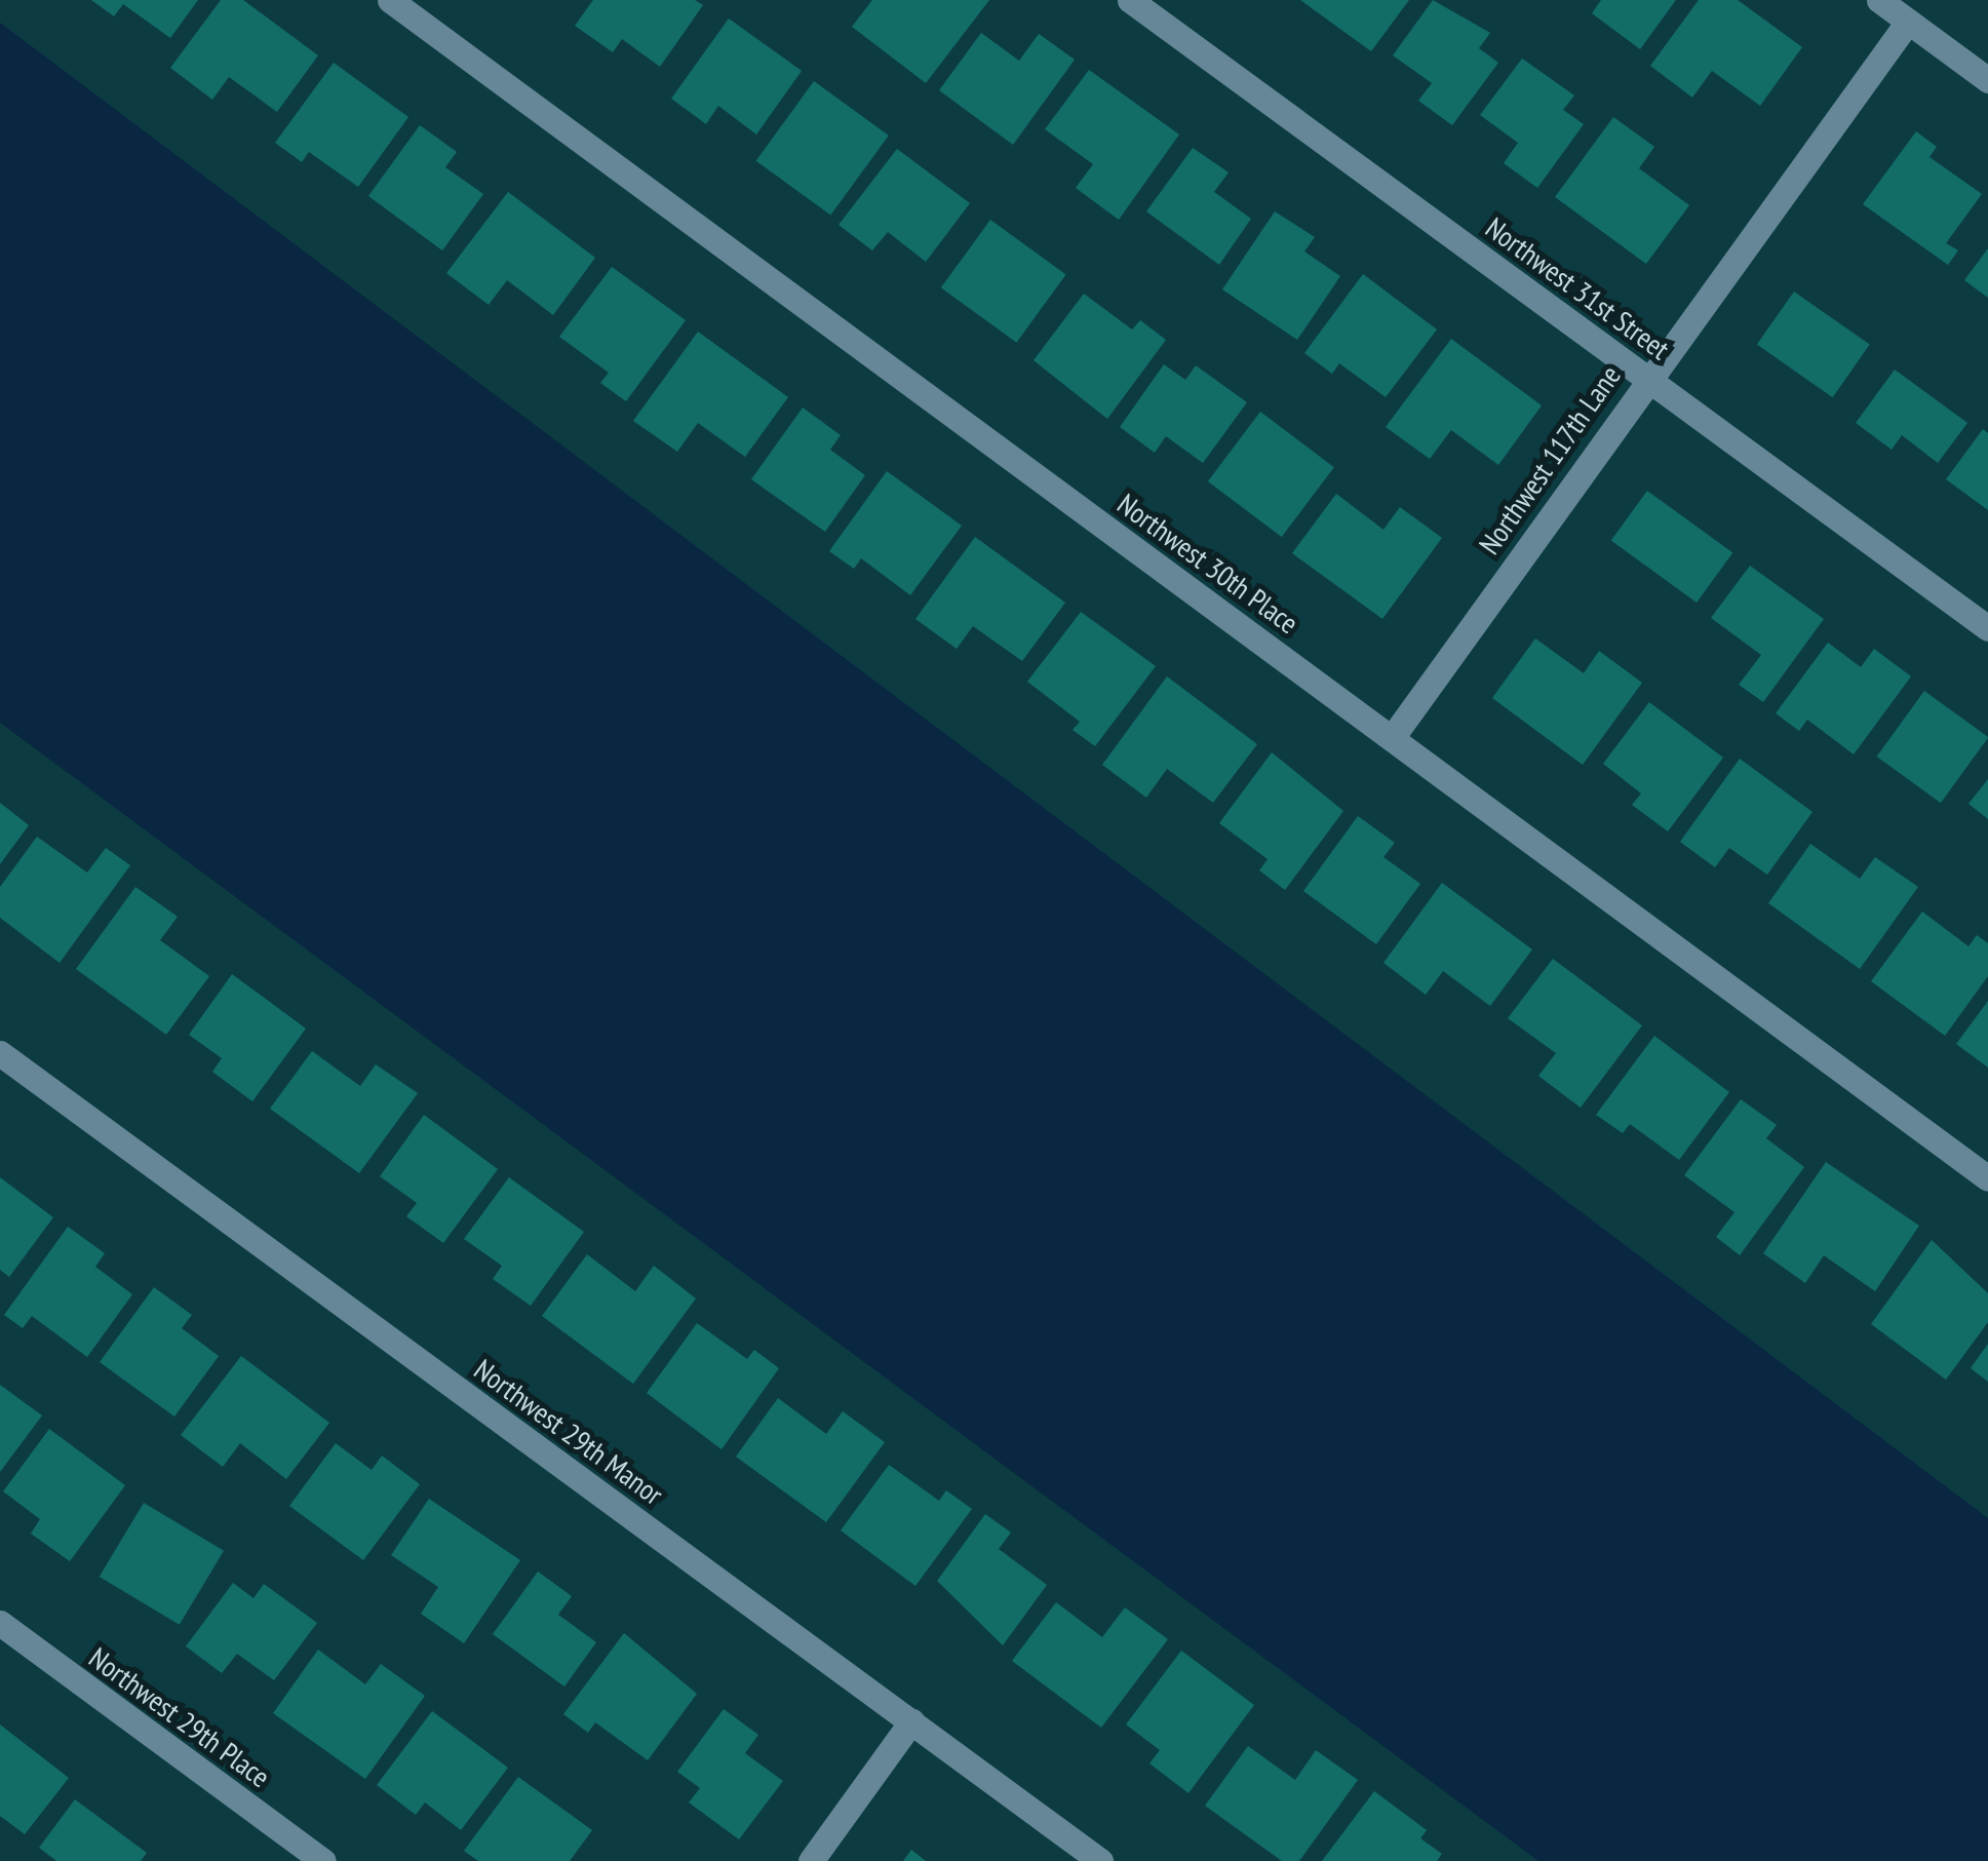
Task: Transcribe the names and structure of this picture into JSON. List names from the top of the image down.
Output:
{
  "streets": {
    "street": [
      "Northwest 31st Street",
      "Northwest 117th Lane",
      "Northwest 30th Place",
      "Northwest 29th Manor",
      "Northwest 29th Place"
    ]
  },
  "crossings": [
    ["Northwest 31st Street", "Northwest 117th Lane"],
    ["Northwest 117th Lane", "Northwest 30th Place"]
  ]
}
